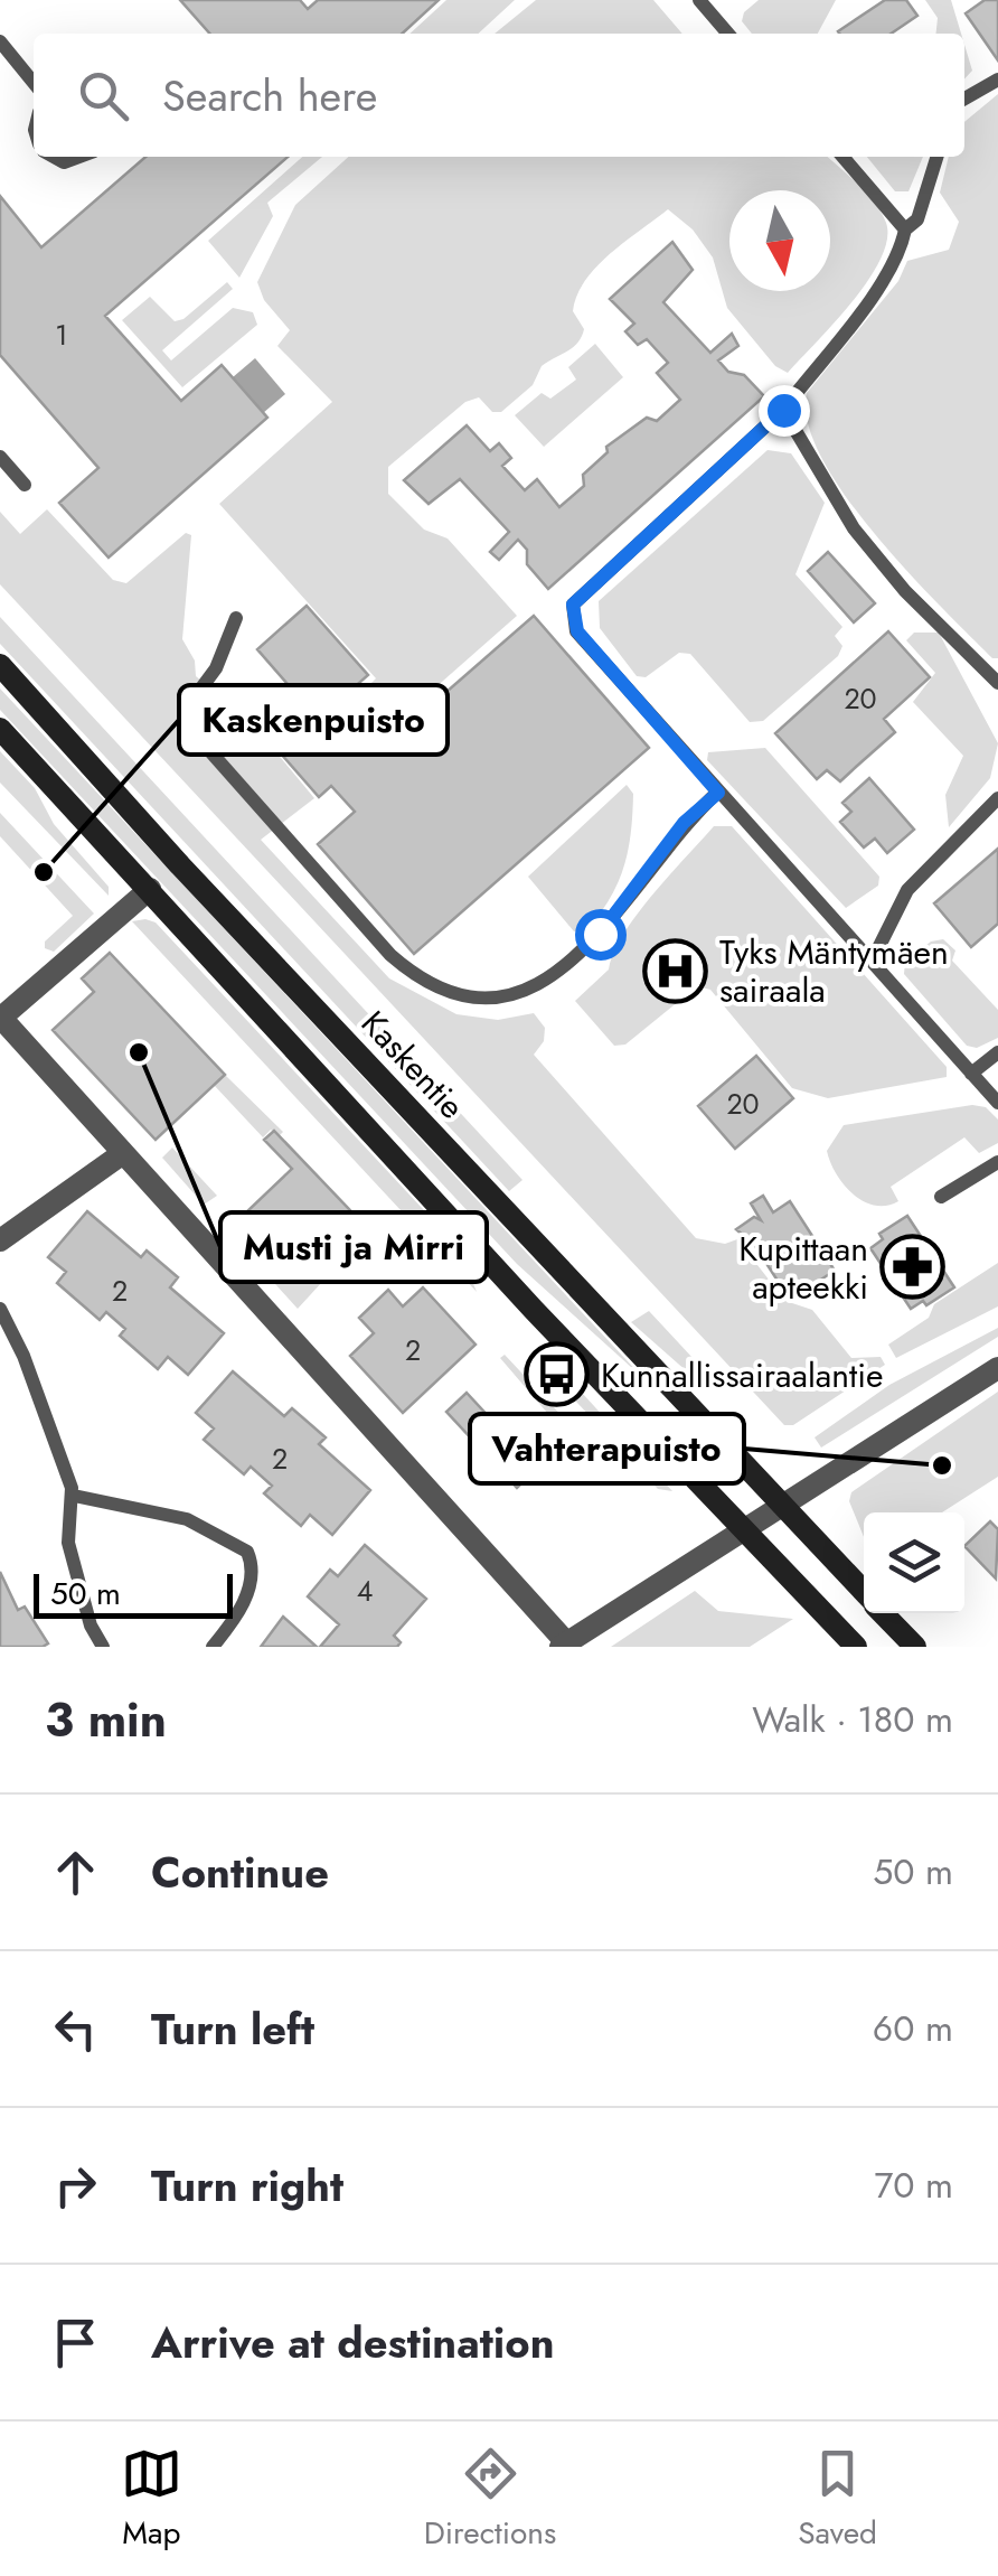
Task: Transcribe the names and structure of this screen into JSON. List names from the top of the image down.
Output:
{
  "streets": {
    "main road": ["Kaskentie"]
  },
  "places": {
    "other": ["Kaskenpuisto", "Musti ja Mirri", "Vahterapuisto"],
    "hospital": ["Tyks Mäntymäen sairaala"],
    "pharmacy": ["Kupittaan apteekki"],
    "bus stop": ["Kunnallissairaalantie"]
  },
  "house_numbers": [
    "1",
    "20",
    "20",
    "2",
    "2",
    "2",
    "4"
  ],
  "scale_bar": "50 m",
  "north": "bottom",
  "page": {
    "search": "Search here",
    "scale": "50 m",
    "heading": ["3 min", "Walk · 180 m"],
    "list": [
      ["Continue", "50 m"],
      ["Turn left", "60 m"],
      ["Turn right", "70 m"],
      "Arrive at destination"
    ],
    "nav": ["Map", "Directions", "Saved"]
  }
}
